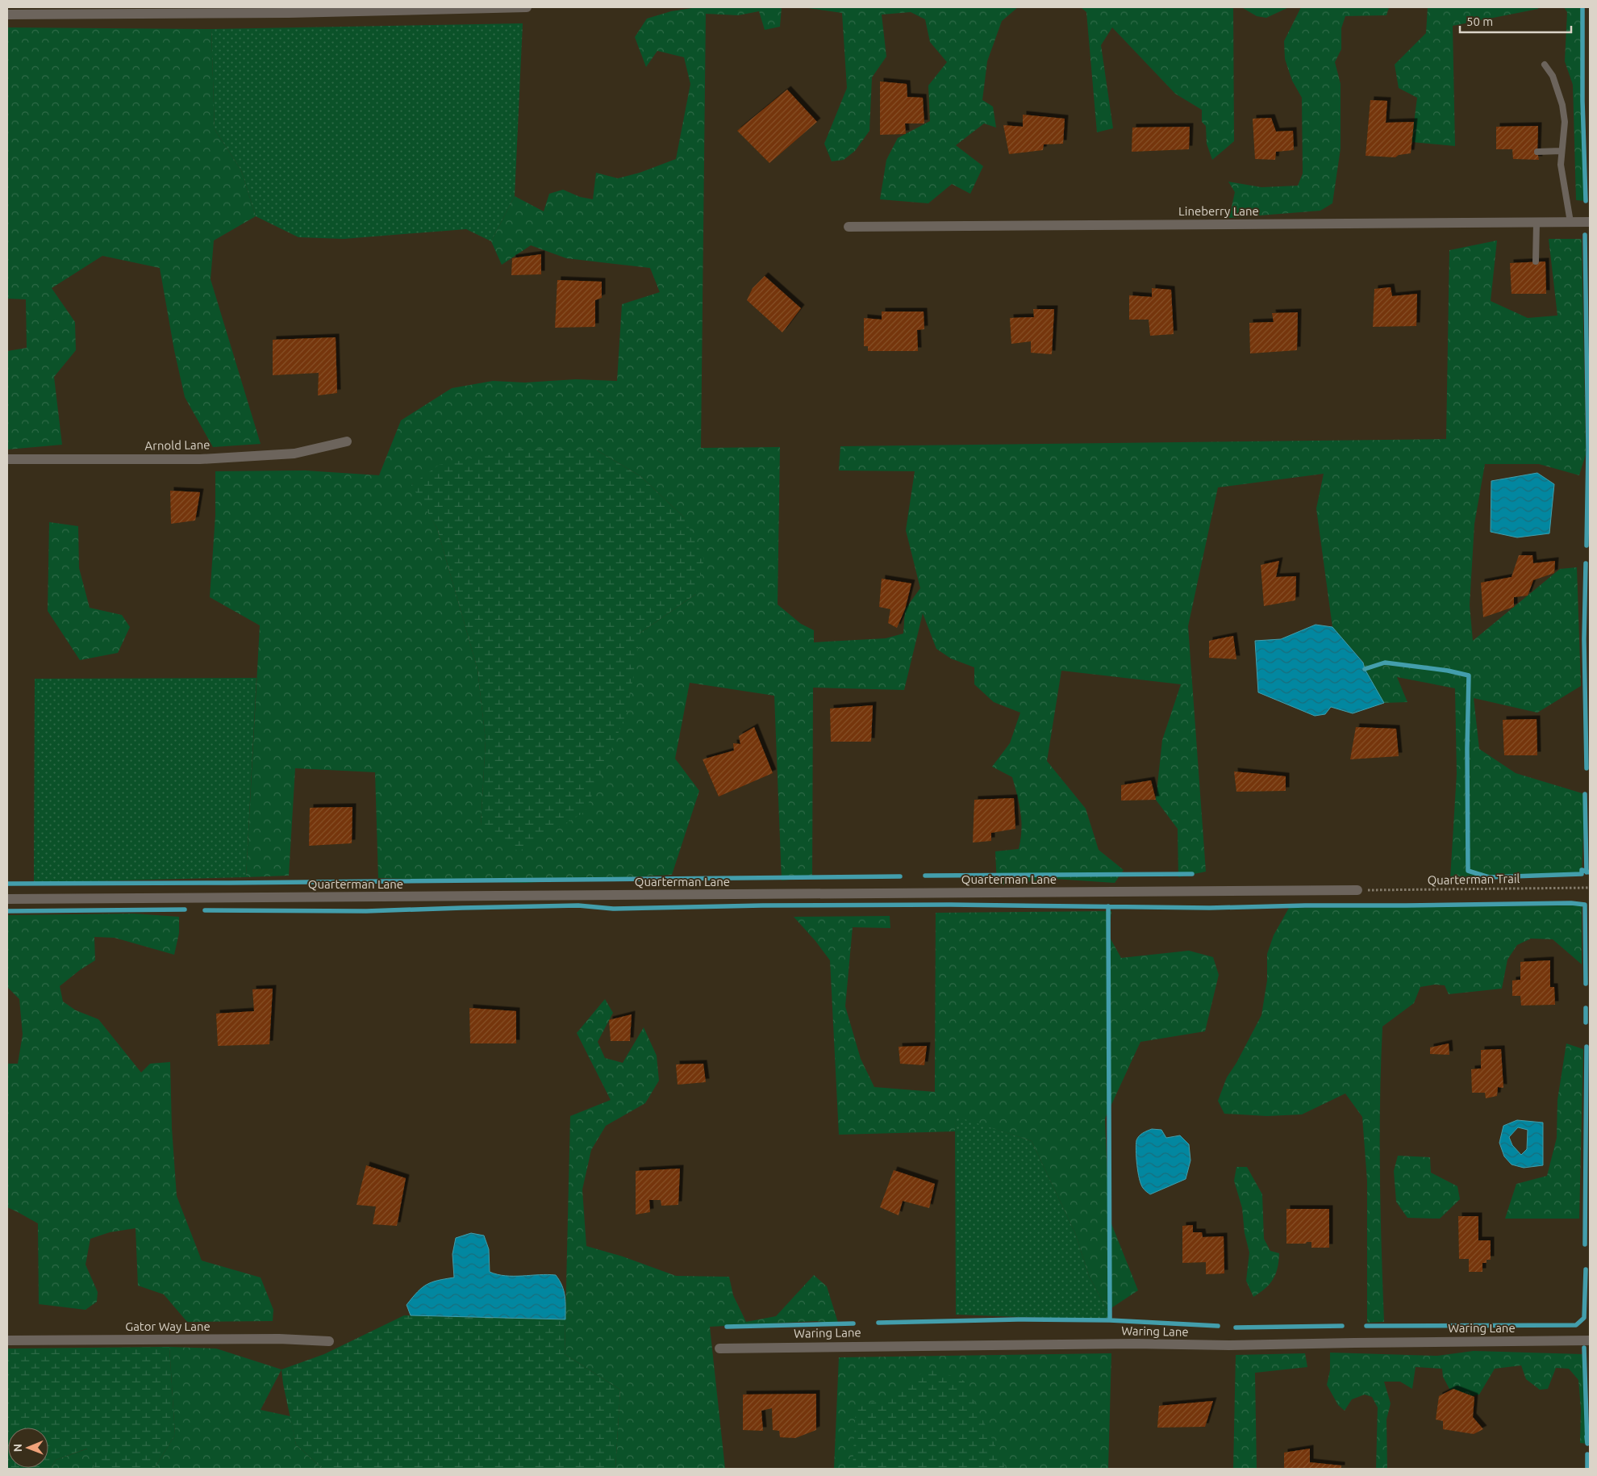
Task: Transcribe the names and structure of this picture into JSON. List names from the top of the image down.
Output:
{
  "streets": {
    "street": [
      "Lineberry Lane",
      "Arnold Lane",
      "Quarterman Lane",
      "Gator Way Lane",
      "Waring Lane"
    ],
    "path": ["Quarterman Trail"]
  },
  "crossings": [
    ["Quarterman Lane", "Quarterman Trail"]
  ],
  "scale_bar": "50 m",
  "north": "left"
}
